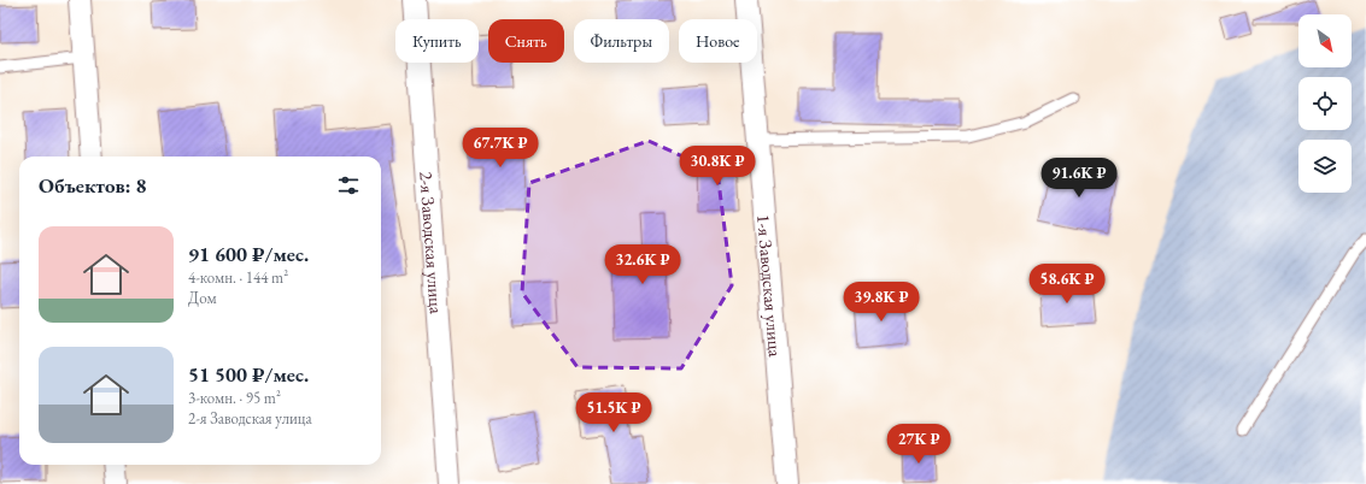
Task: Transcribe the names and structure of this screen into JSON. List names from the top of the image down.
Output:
{
  "streets": {
    "street": ["2-я Заводская улица", "1-я Заводская улица"]
  },
  "north": "bottom right",
  "page": {
    "chip": [
      "Купить",
      "Снять",
      "Фильтры",
      "Новое"
    ],
    "price": [
      "67.7K ₽",
      "30.8K ₽",
      "91.6K ₽",
      "32.6K ₽",
      "58.6K ₽",
      "39.8K ₽",
      "51.5K ₽",
      "27K ₽"
    ],
    "heading": "Объектов: 8",
    "list": [
      {
        "name": "91 600 ₽/мес.",
        "note": "4-комн. · 144 m² · Дом"
      },
      {
        "name": "51 500 ₽/мес.",
        "note": "3-комн. · 95 m² · 2-я Заводская улица"
      }
    ]
  }
}
